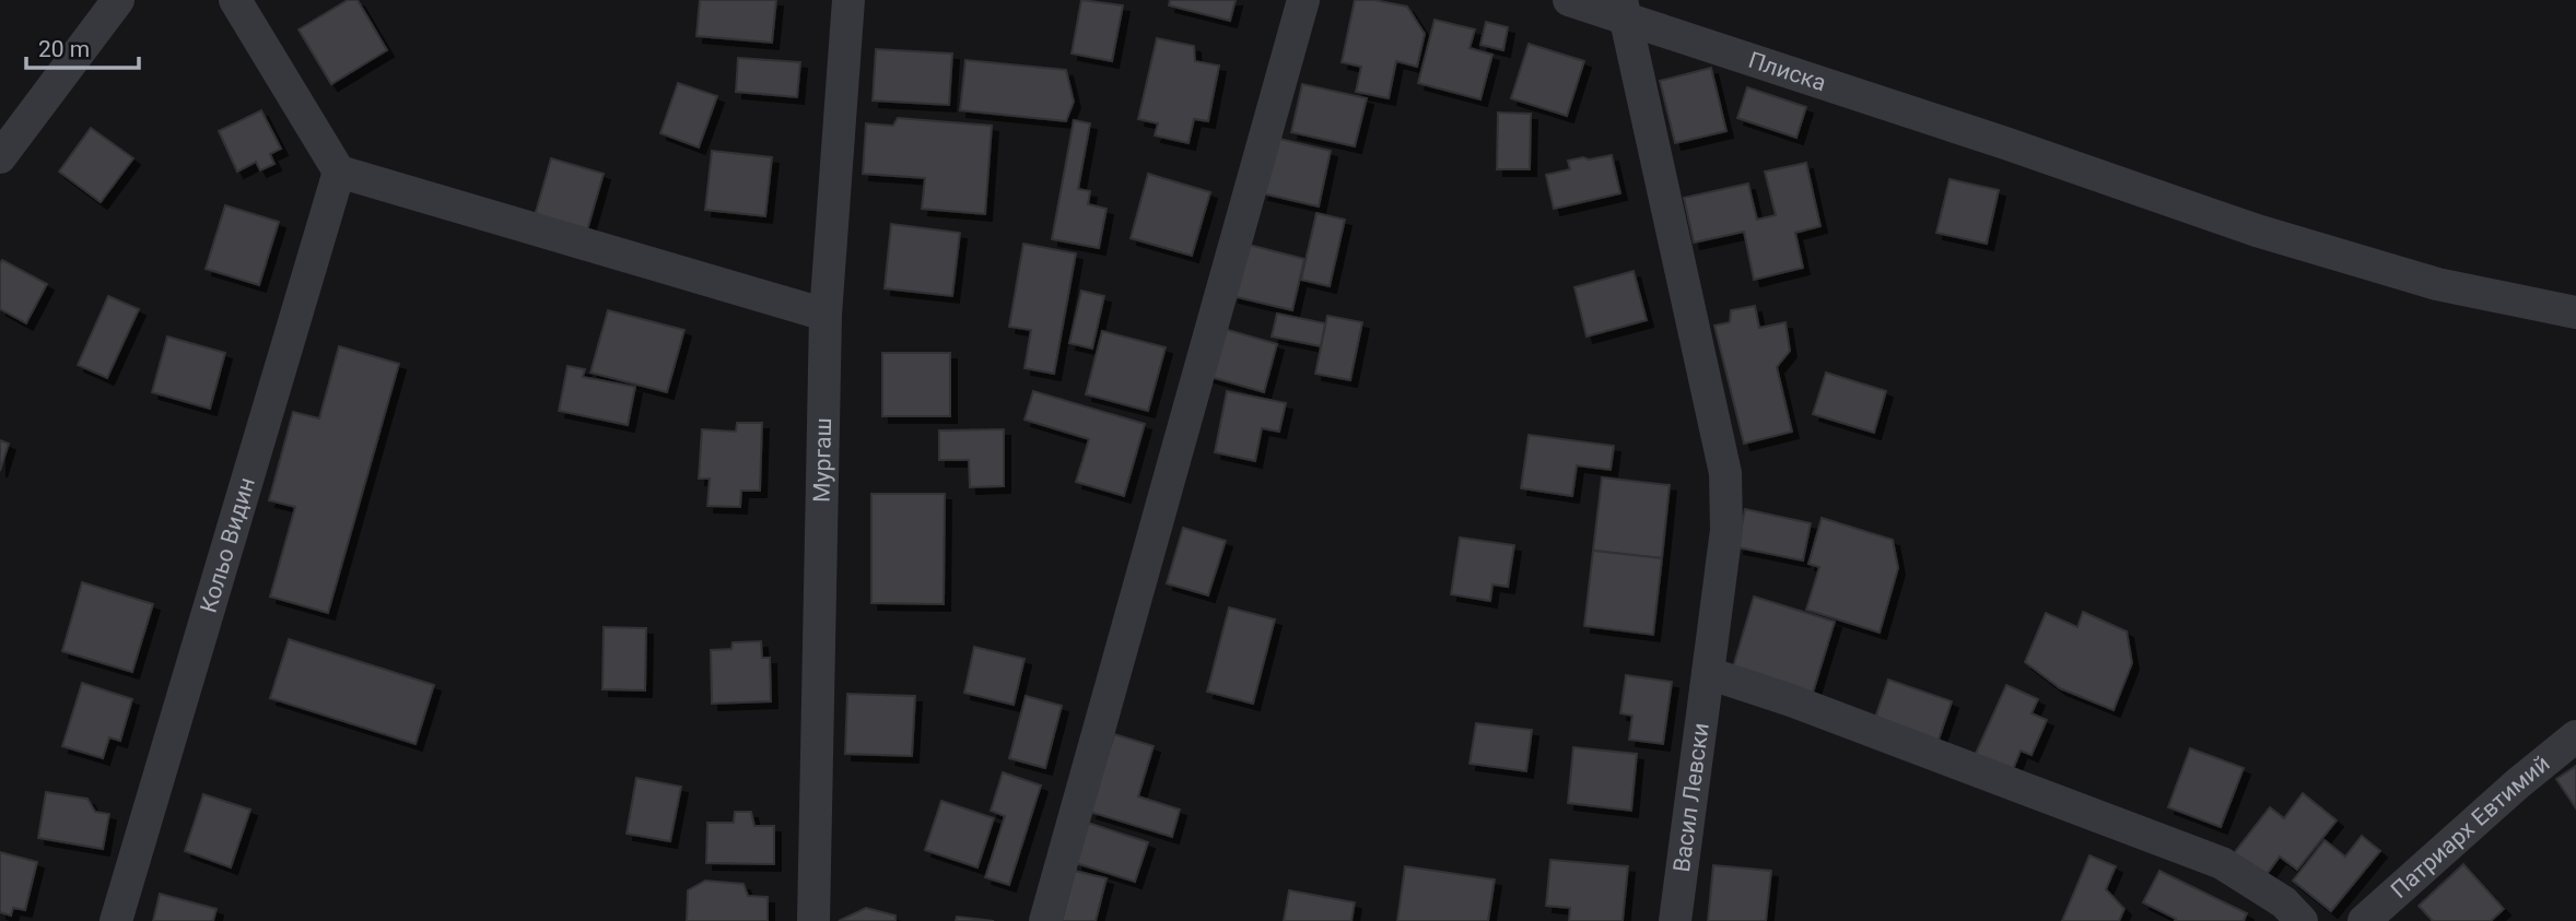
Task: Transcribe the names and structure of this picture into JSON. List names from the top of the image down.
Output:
{
  "streets": {
    "street": [
      "Плиска",
      "Мургаш",
      "Кольо Видин",
      "Васил Левски",
      "Патриарх Евтимий"
    ]
  },
  "crossings": [
    ["Плиска", "Васил Левски"]
  ],
  "scale_bar": "20 m"
}
